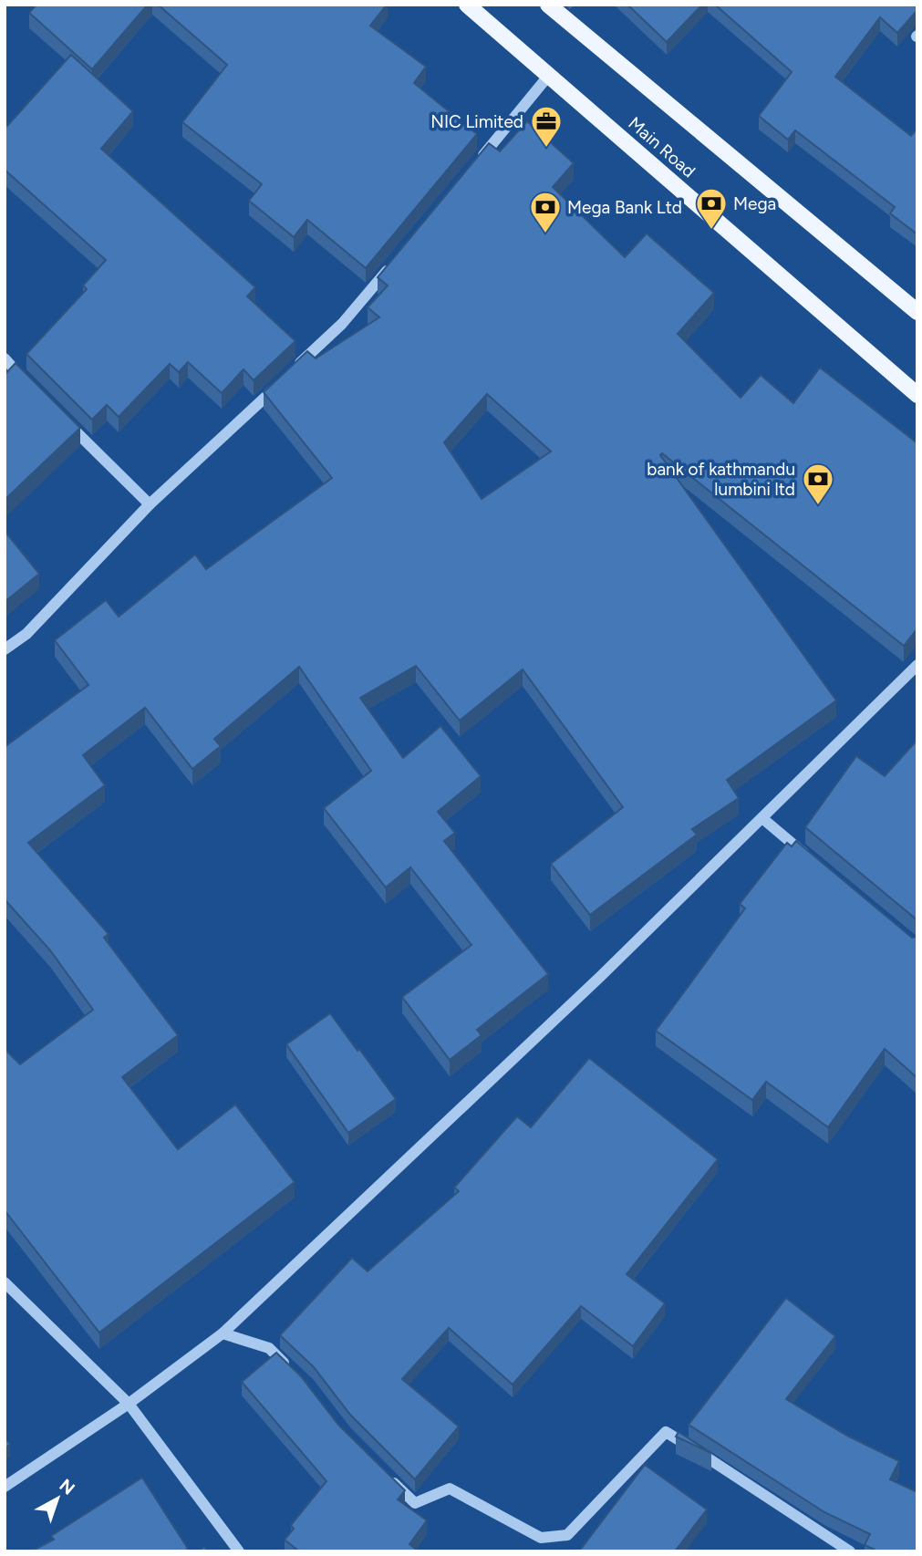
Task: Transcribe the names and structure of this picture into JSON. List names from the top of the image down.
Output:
{
  "streets": {
    "main road": ["Main Road"]
  },
  "places": {
    "office": ["NIC Limited"],
    "bank": ["Mega", "Mega Bank Ltd", "bank of kathmandu lumbini ltd"]
  },
  "north": "top right"
}
